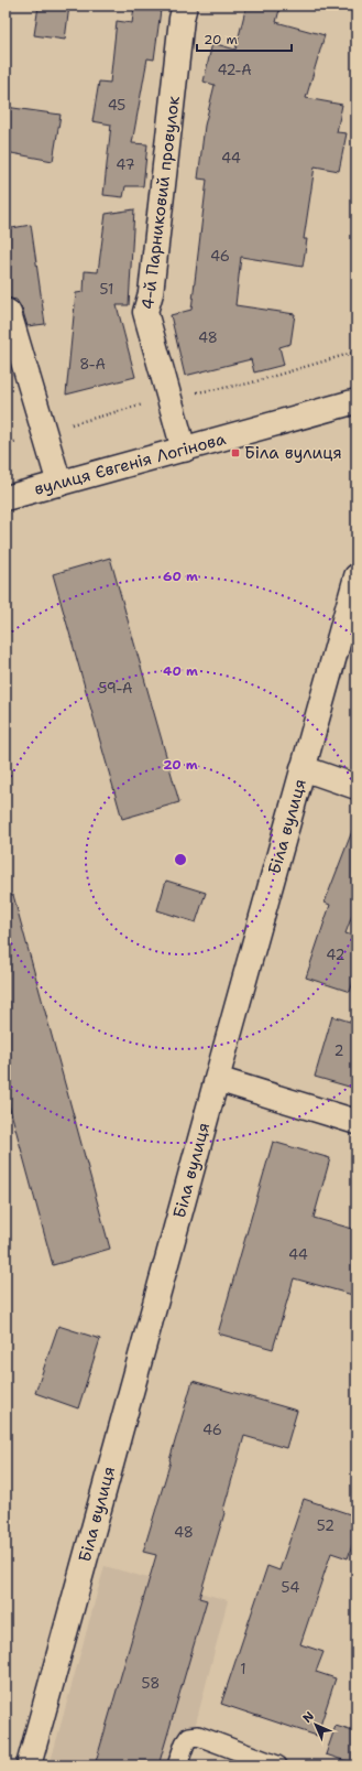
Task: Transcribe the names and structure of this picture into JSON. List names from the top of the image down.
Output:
{
  "streets": {
    "street": ["4-й Парниковий провулок", "вулиця Євгенія Логінова", "Біла вулиця"]
  },
  "crossings": [
    ["4-й Парниковий провулок", "вулиця Євгенія Логінова"]
  ],
  "places": {
    "transit": ["Біла вулиця"]
  },
  "house_numbers": [
    "42-А",
    "45",
    "44",
    "47",
    "46",
    "51",
    "48",
    "8-А",
    "59-А",
    "42",
    "2",
    "44",
    "46",
    "52",
    "48",
    "54",
    "1",
    "58"
  ],
  "scale_bar": "20 m",
  "north": "top left",
  "rings": ["60 m", "40 m", "20 m"]
}
